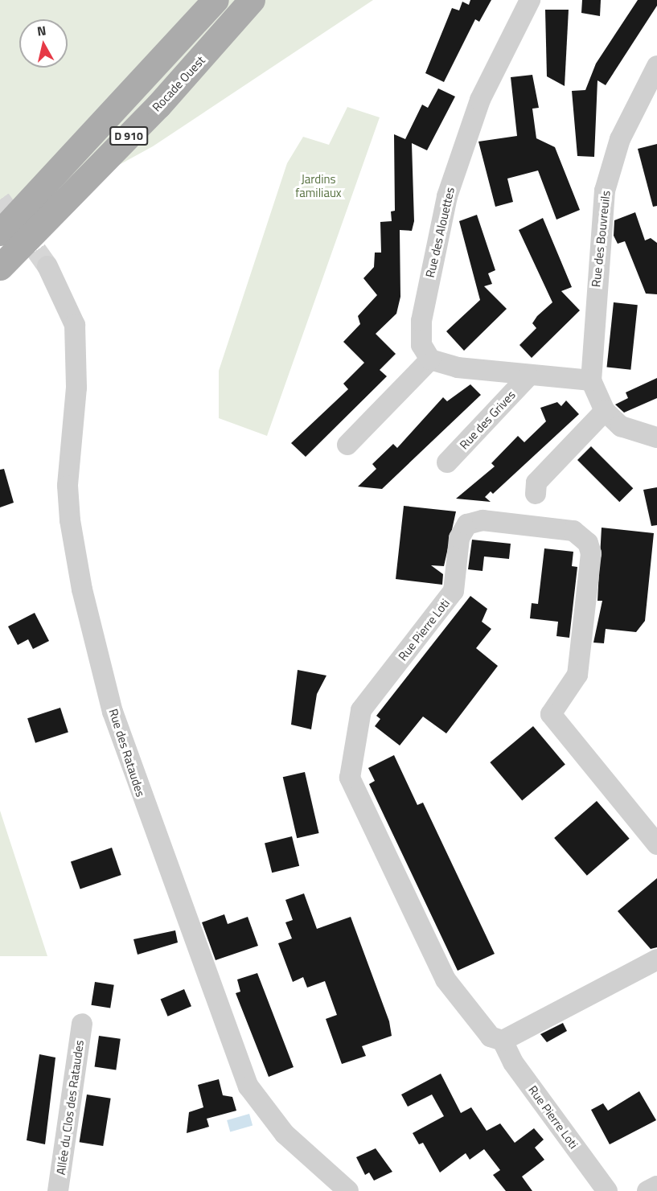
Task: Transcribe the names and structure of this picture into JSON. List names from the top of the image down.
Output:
{
  "streets": {
    "main road": ["Rocade Ouest", "D 910"],
    "street": [
      "Rue des Alouettes",
      "Rue des Bouvreuils",
      "Rue des Grives",
      "Rue Pierre Loti",
      "Rue des Rataudes",
      "Allée du Clos des Rataudes"
    ]
  },
  "crossings": [
    ["Rue des Alouettes", "Rue des Grives"],
    ["Rue des Bouvreuils", "Rue des Grives"]
  ],
  "parks": ["Jardins familiaux"],
  "north": "top"
}
